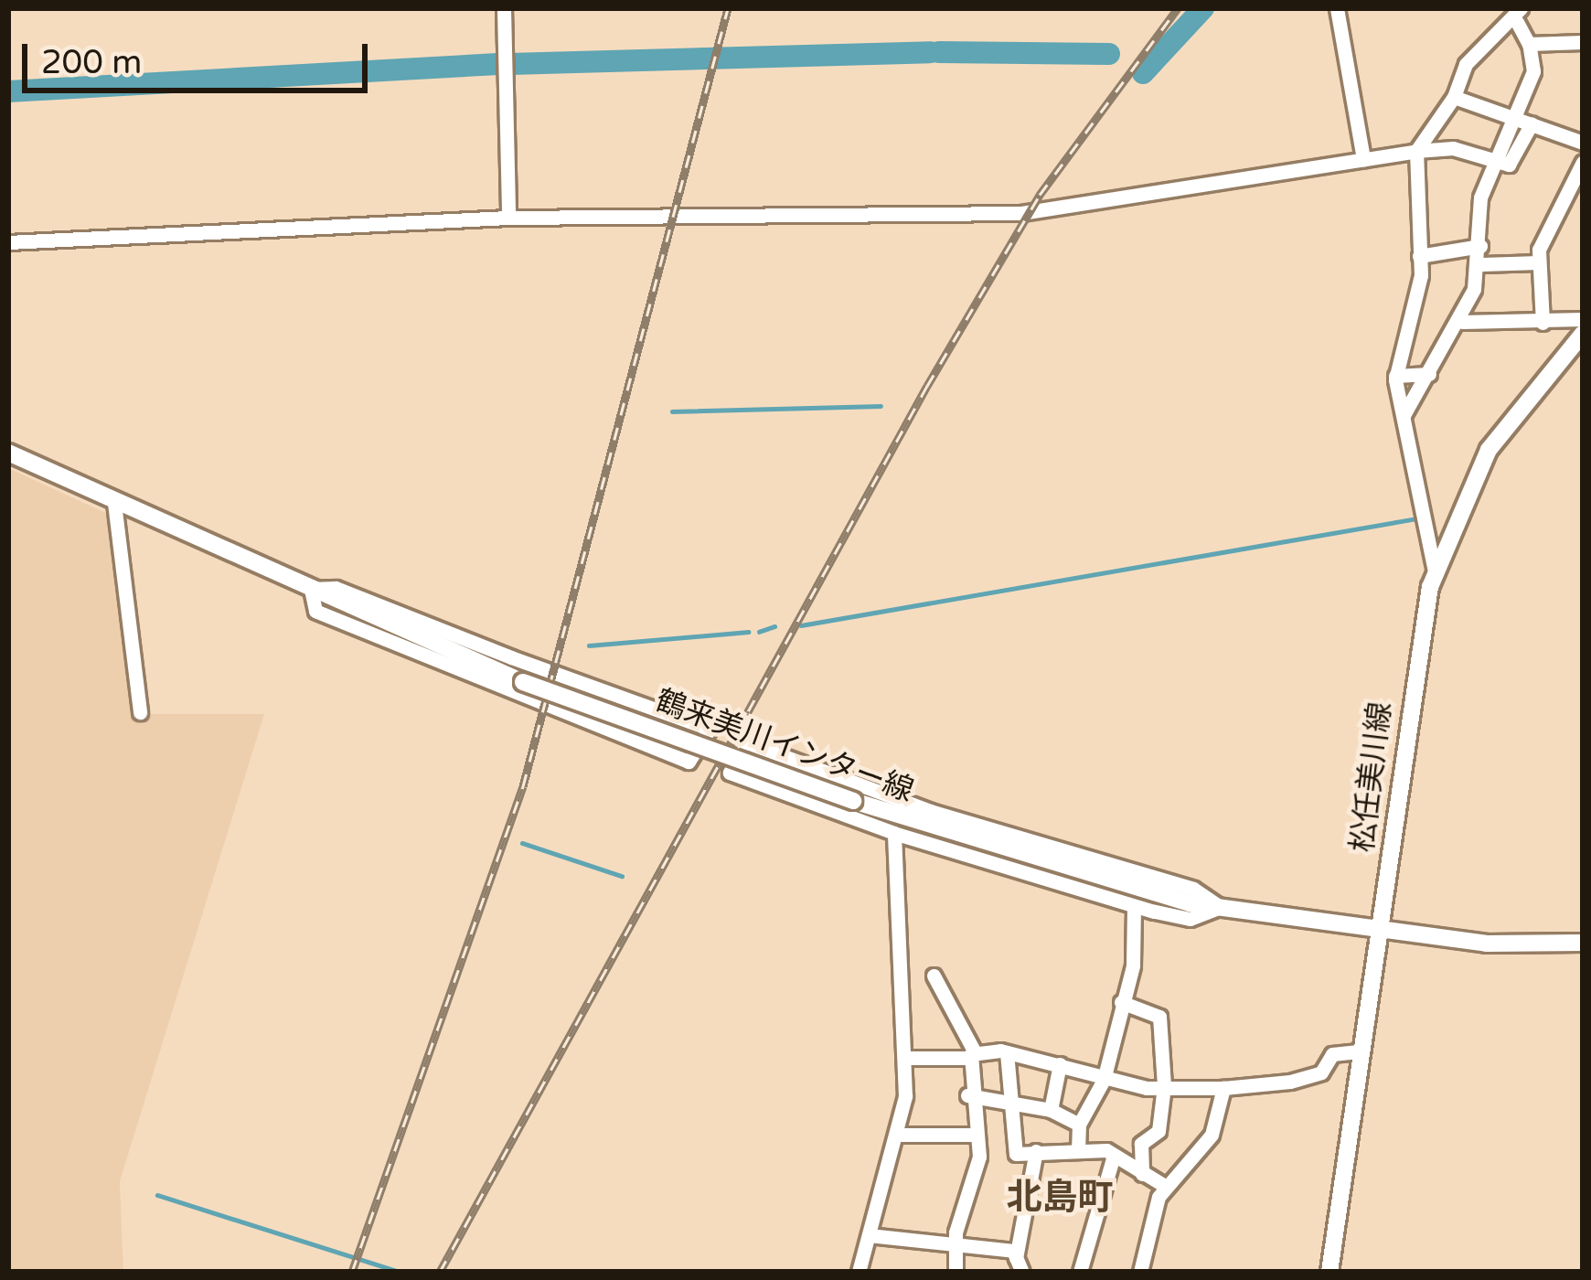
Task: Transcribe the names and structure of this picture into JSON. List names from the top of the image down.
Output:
{
  "streets": {
    "main road": ["鶴来美川インター線", "松任美川線"]
  },
  "crossings": [
    ["鶴来美川インター線", "松任美川線"]
  ],
  "districts": ["北島町"],
  "scale_bar": "200 m"
}
